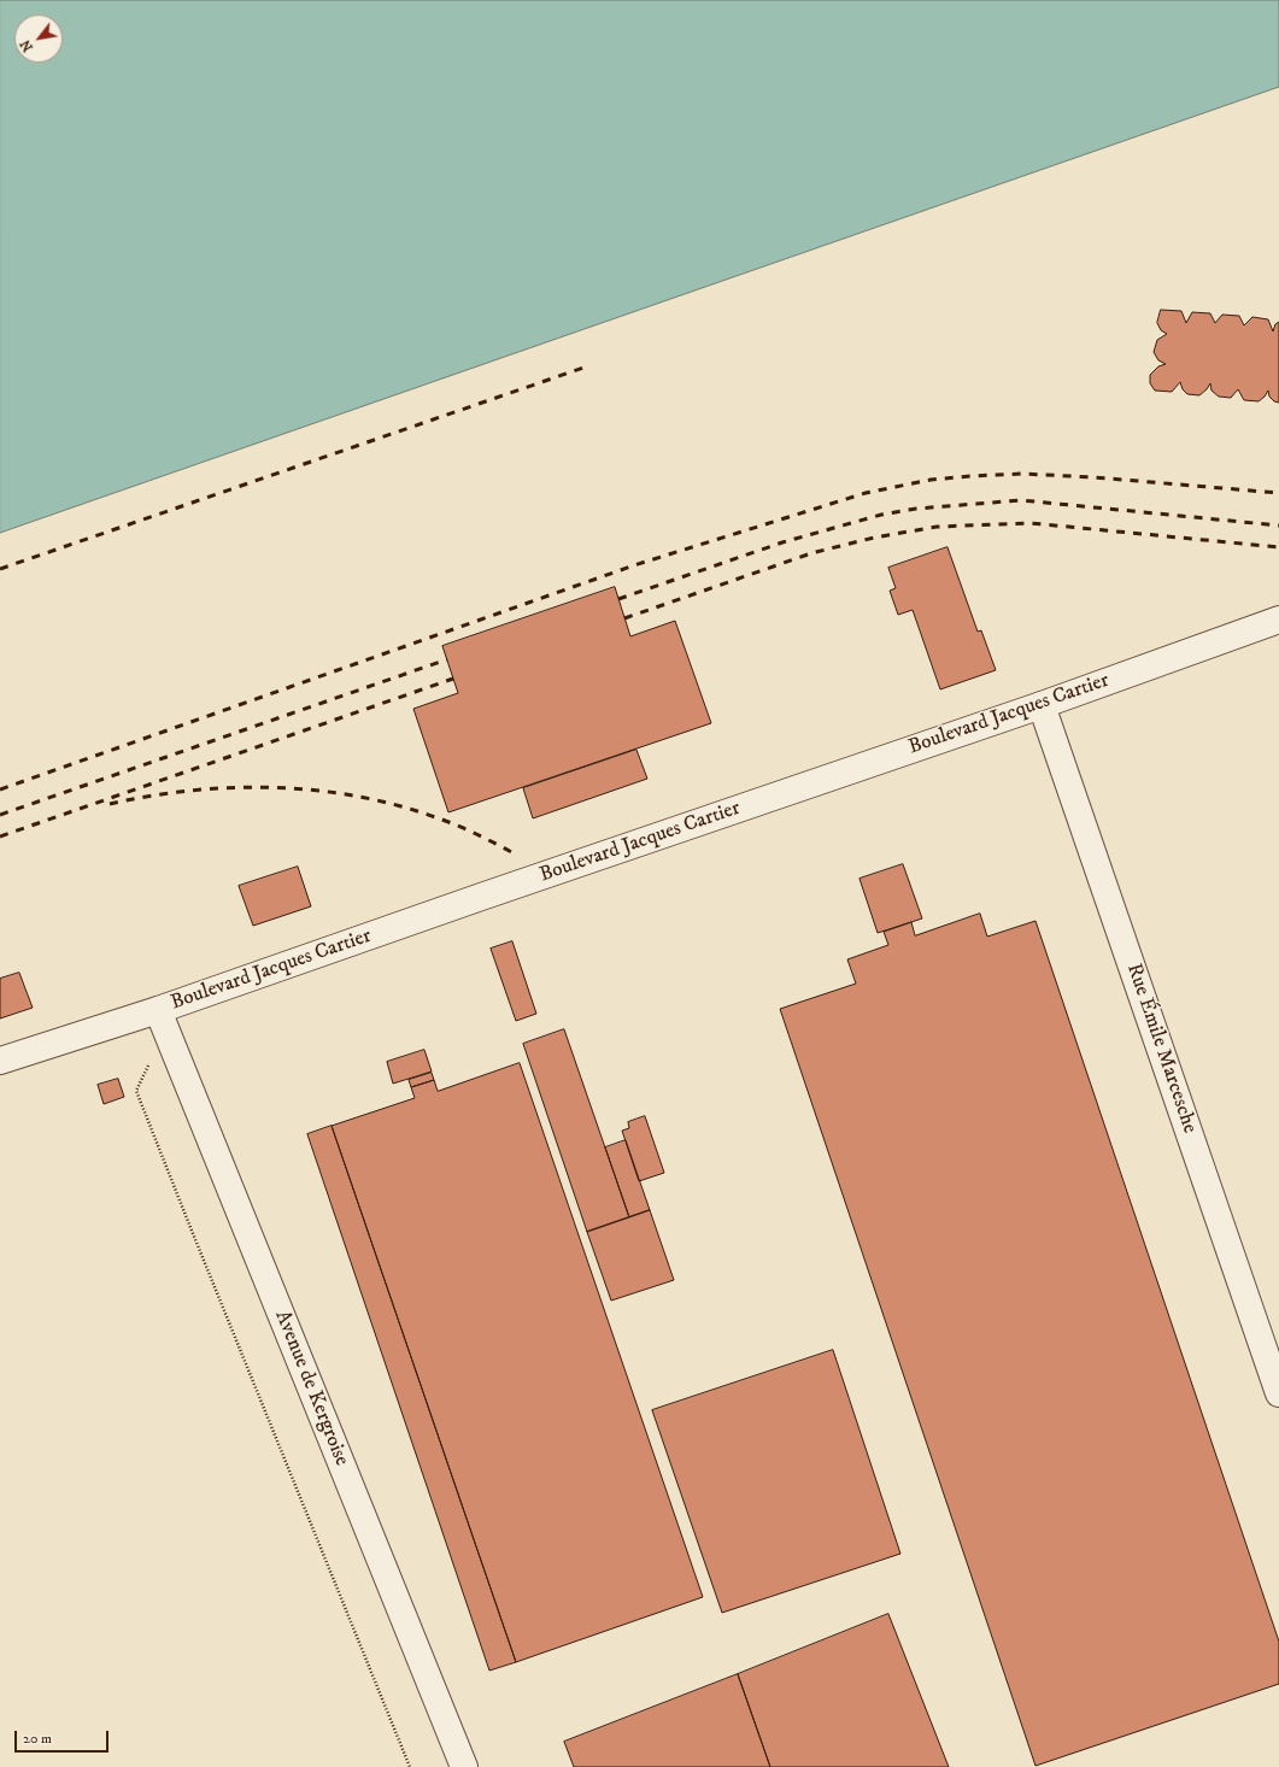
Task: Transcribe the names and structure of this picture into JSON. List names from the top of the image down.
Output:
{
  "streets": {
    "street": ["Boulevard Jacques Cartier", "Rue Émile Marcesche", "Avenue de Kergroise"]
  },
  "crossings": [
    ["Boulevard Jacques Cartier", "Rue Émile Marcesche"],
    ["Boulevard Jacques Cartier", "Avenue de Kergroise"]
  ],
  "scale_bar": "20 m",
  "north": "bottom left"
}
